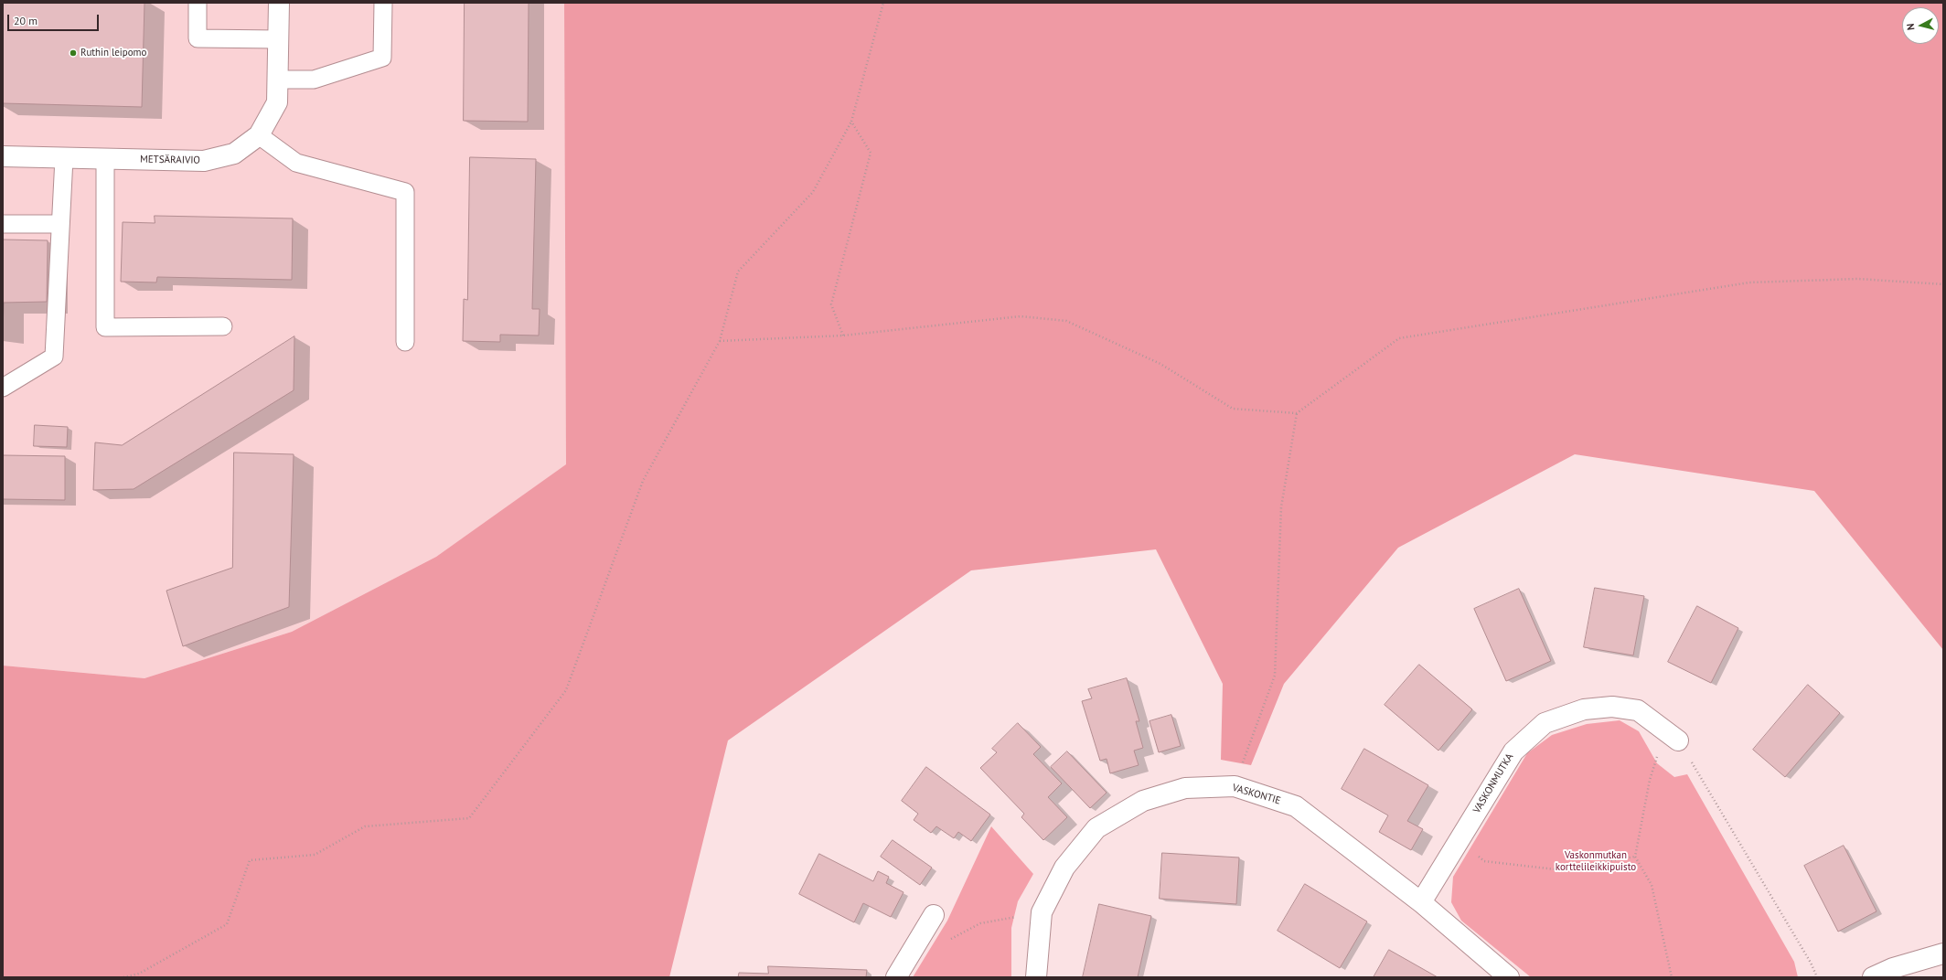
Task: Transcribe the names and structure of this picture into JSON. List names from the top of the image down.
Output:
{
  "streets": {
    "street": ["METSÄRAIVIO", "VASKONMUTKA", "VASKONTIE"]
  },
  "crossings": [
    ["VASKONMUTKA", "VASKONTIE"]
  ],
  "parks": ["Vaskonmutkan korttelileikkipuisto"],
  "places": ["Ruthin leipomo"],
  "scale_bar": "20 m",
  "north": "left"
}
